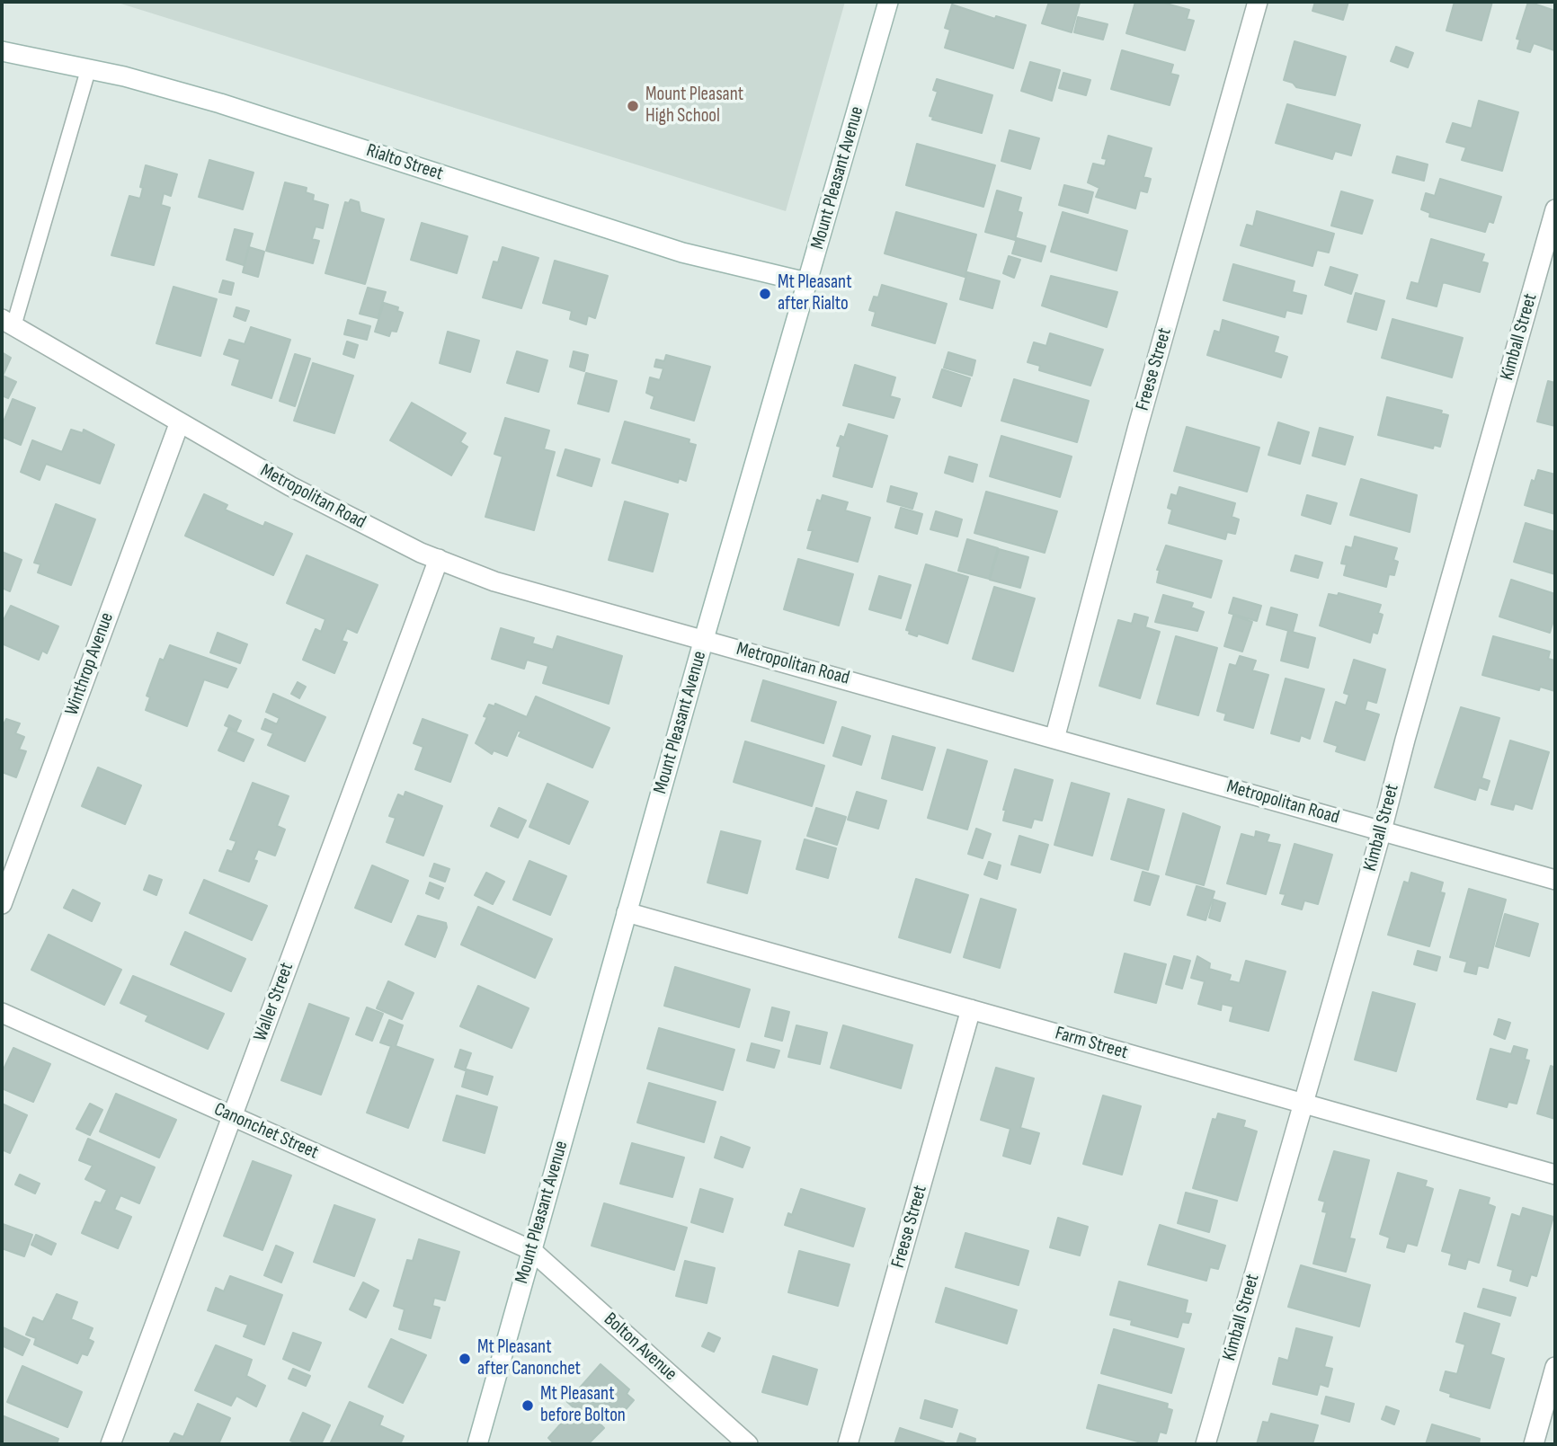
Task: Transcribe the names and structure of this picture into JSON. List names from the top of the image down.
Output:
{
  "streets": {
    "street": [
      "Rialto Street",
      "Mount Pleasant Avenue",
      "Kimball Street",
      "Freese Street",
      "Metropolitan Road",
      "Winthrop Avenue",
      "Waller Street",
      "Farm Street",
      "Canonchet Street",
      "Bolton Avenue"
    ]
  },
  "crossings": [
    ["Rialto Street", "Mount Pleasant Avenue"],
    ["Mount Pleasant Avenue", "Metropolitan Road"],
    ["Mount Pleasant Avenue", "Farm Street"],
    ["Mount Pleasant Avenue", "Canonchet Street"],
    ["Mount Pleasant Avenue", "Bolton Avenue"],
    ["Kimball Street", "Metropolitan Road"],
    ["Kimball Street", "Farm Street"],
    ["Freese Street", "Metropolitan Road"],
    ["Freese Street", "Farm Street"],
    ["Metropolitan Road", "Winthrop Avenue"],
    ["Metropolitan Road", "Waller Street"],
    ["Waller Street", "Canonchet Street"],
    ["Canonchet Street", "Bolton Avenue"]
  ],
  "places": [
    "Mount Pleasant High School",
    "Mt Pleasant after Rialto",
    "Mt Pleasant after Canonchet",
    "Mt Pleasant before Bolton"
  ]
}
